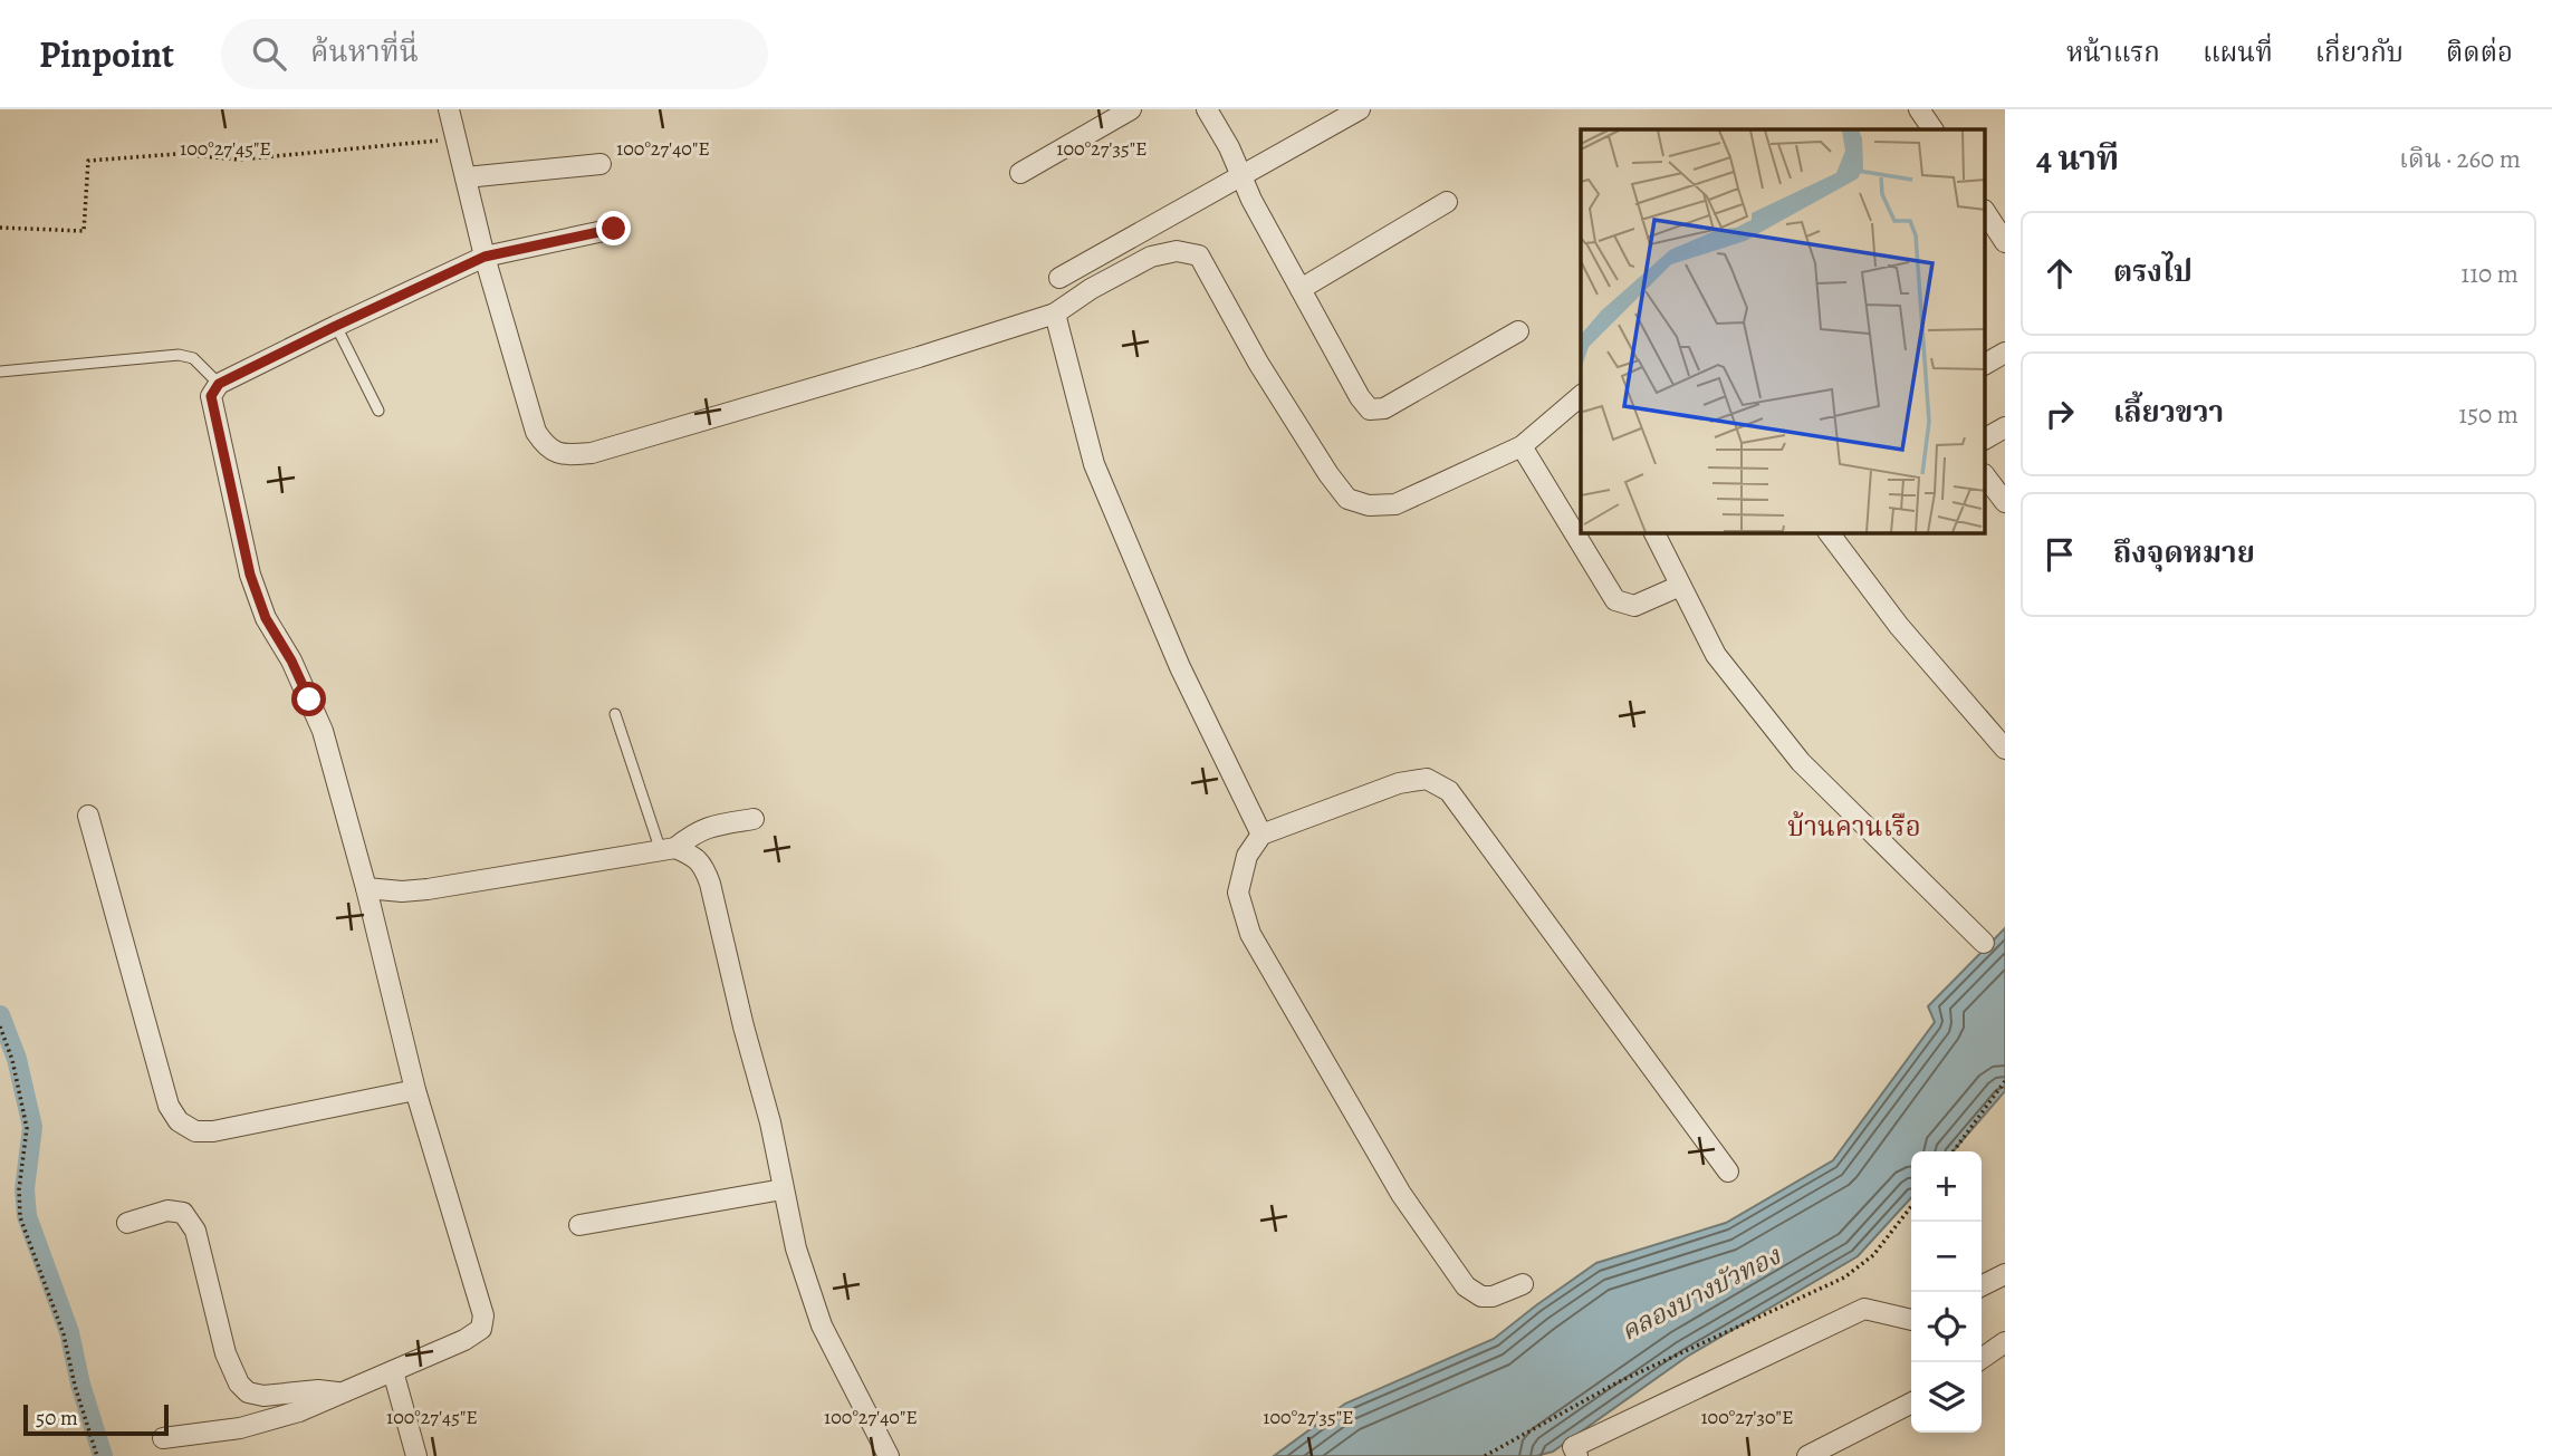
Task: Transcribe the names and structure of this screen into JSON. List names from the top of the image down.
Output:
{
  "districts": ["บ้านคานเรือ"],
  "water": ["คลองบางบัวทอง"],
  "scale_bar": "50 m",
  "page": {
    "header": "Pinpoint",
    "search": "ค้นหาที่นี่",
    "nav": [
      "หน้าแรก",
      "แผนที่",
      "เกี่ยวกับ",
      "ติดต่อ"
    ],
    "heading": ["4 นาที", "เดิน · 260 m"],
    "list": [
      ["ตรงไป", "110 m"],
      ["เลี้ยวขวา", "150 m"],
      "ถึงจุดหมาย"
    ],
    "map_buttons": ["+", "−"],
    "scale": "50 m"
  },
  "coordinates": [
    "100°27'45\"E",
    "100°27'40\"E",
    "100°27'35\"E",
    "100°27'30\"E"
  ]
}
